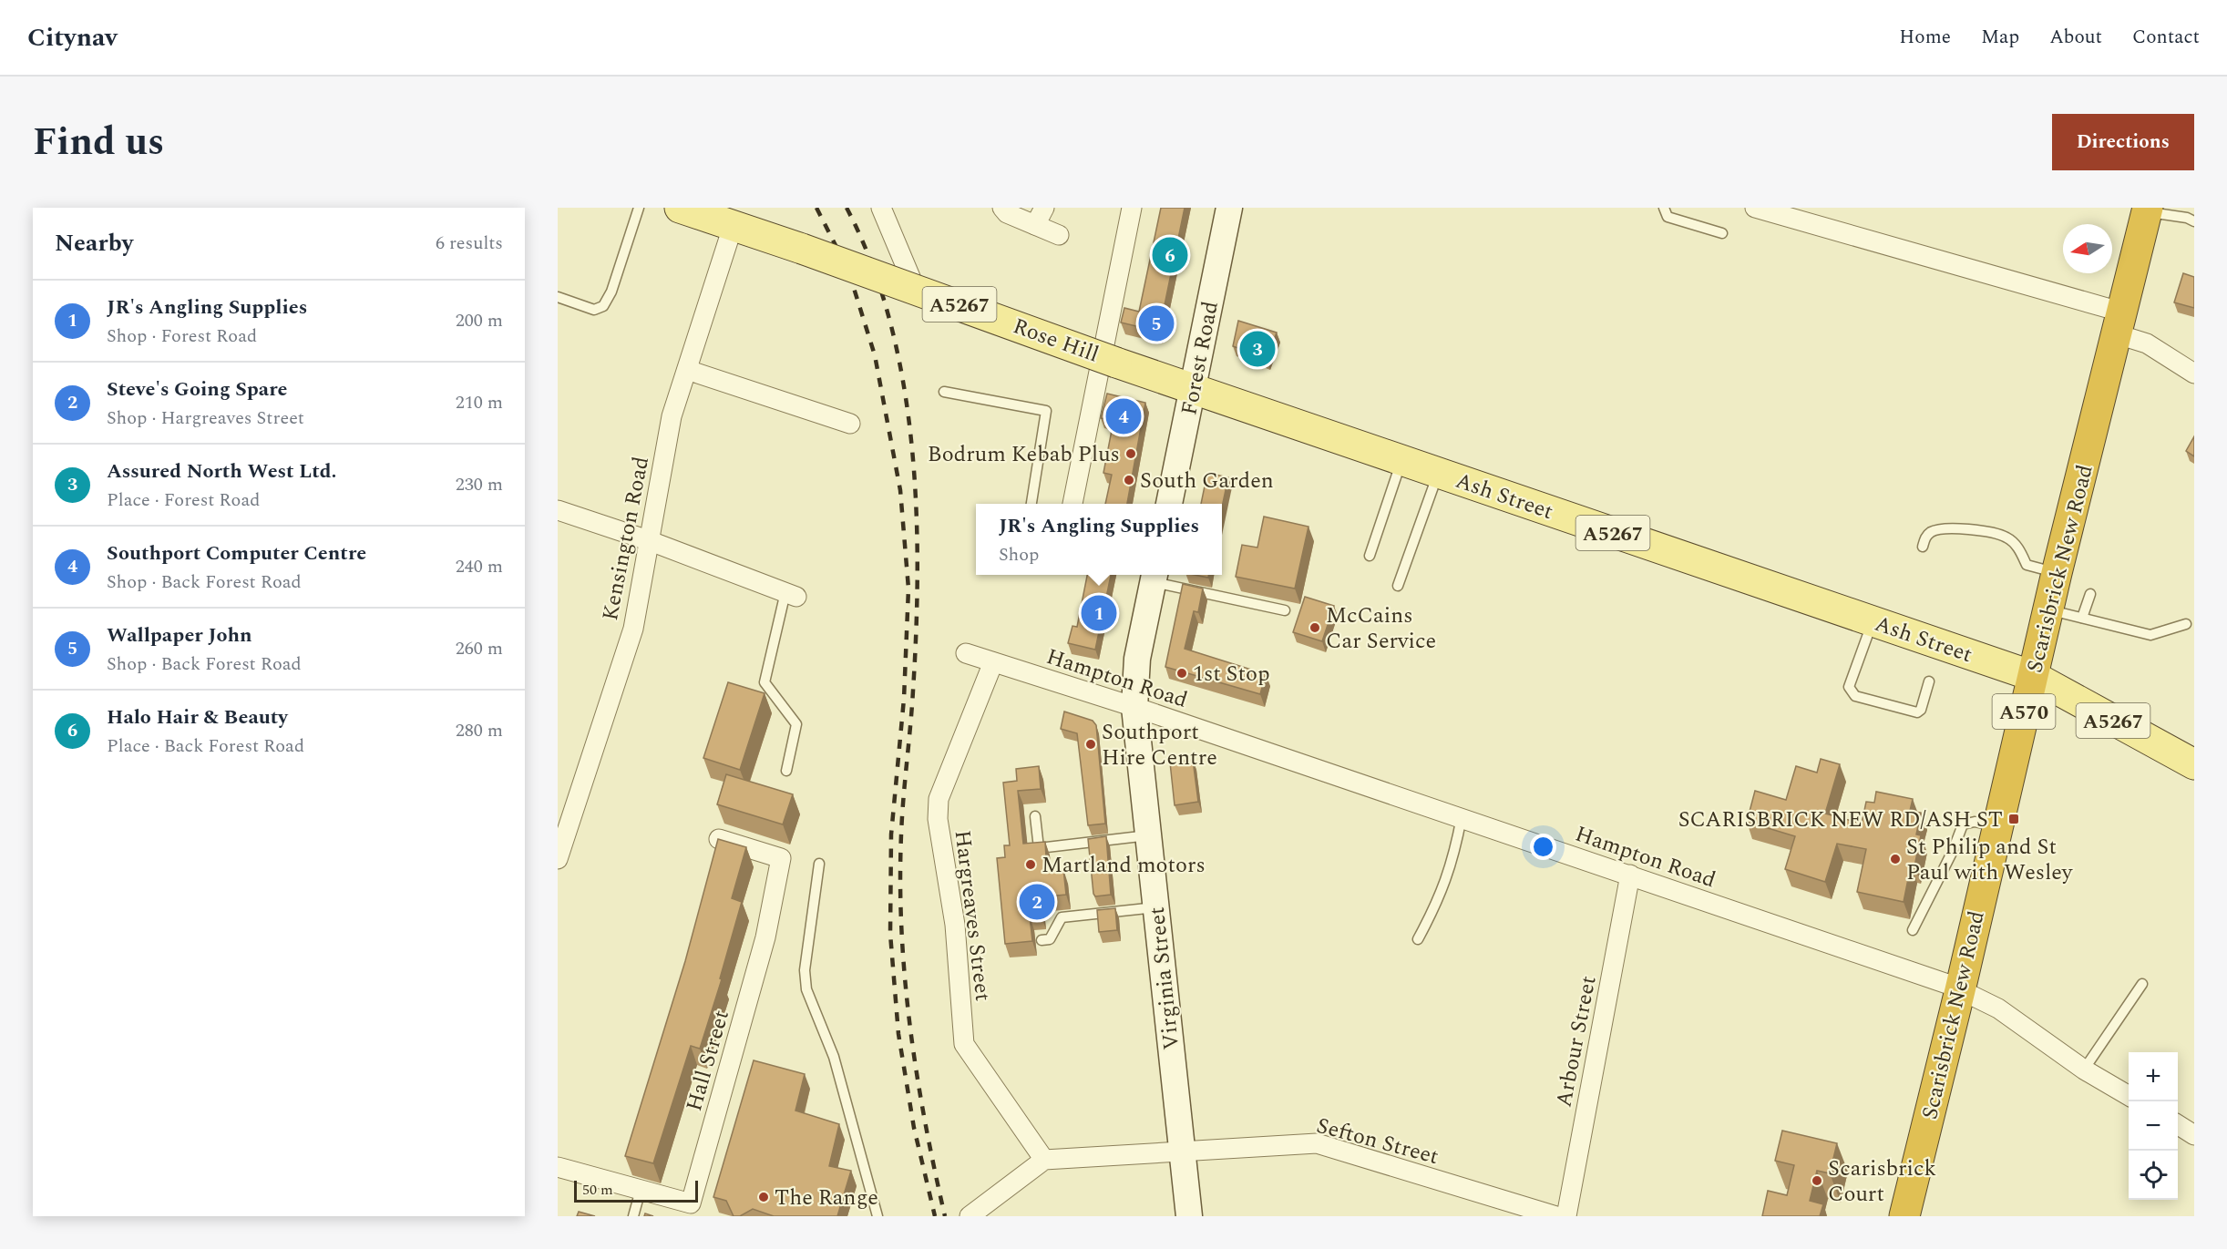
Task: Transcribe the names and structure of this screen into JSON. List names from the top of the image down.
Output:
{
  "streets": {
    "highway": ["Scarisbrick New Road", "A570"],
    "main road": ["A5267", "Rose Hill", "Ash Street"],
    "street": [
      "Forest Road",
      "Kensington Road",
      "Hampton Road",
      "Hargreaves Street",
      "Virginia Street",
      "Arbour Street",
      "Hall Street",
      "Sefton Street"
    ]
  },
  "crossings": [
    ["A5267", "Rose Hill"],
    ["A5267", "Ash Street"],
    ["A5267", "Kensington Road"],
    ["A5267", "Scarisbrick New Road"],
    ["Rose Hill", "Forest Road"],
    ["Rose Hill", "Ash Street"],
    ["Rose Hill", "Kensington Road"],
    ["Forest Road", "Ash Street"],
    ["Ash Street", "Scarisbrick New Road"],
    ["Scarisbrick New Road", "Hampton Road"],
    ["Hampton Road", "Hargreaves Street"],
    ["Hampton Road", "Virginia Street"],
    ["Hampton Road", "Arbour Street"],
    ["Hargreaves Street", "Sefton Street"],
    ["Virginia Street", "Sefton Street"]
  ],
  "places": {
    "other": [
      "Bodrum Kebab Plus",
      "South Garden",
      "McCains Car Service",
      "1st Stop",
      "Southport Hire Centre",
      "St Philip and St Paul with Wesley",
      "Martland motors",
      "Scarisbrick Court",
      "The Range"
    ],
    "transit": ["SCARISBRICK NEW RD/ASH ST"]
  },
  "scale_bar": "50 m",
  "north": "left",
  "page": {
    "header": "Citynav",
    "nav": [
      "Home",
      "Map",
      "About",
      "Contact"
    ],
    "title": "Find us",
    "buttons": "Directions",
    "heading": ["Nearby", "6 results"],
    "pins": [
      "6",
      "5",
      "3",
      "4",
      "1",
      "2"
    ],
    "list": [
      {
        "mark": "1",
        "name": "JR's Angling Supplies",
        "note": "Shop · Forest Road",
        "value": "200 m"
      },
      {
        "mark": "2",
        "name": "Steve's Going Spare",
        "note": "Shop · Hargreaves Street",
        "value": "210 m"
      },
      {
        "mark": "3",
        "name": "Assured North West Ltd.",
        "note": "Place · Forest Road",
        "value": "230 m"
      },
      {
        "mark": "4",
        "name": "Southport Computer Centre",
        "note": "Shop · Back Forest Road",
        "value": "240 m"
      },
      {
        "mark": "5",
        "name": "Wallpaper John",
        "note": "Shop · Back Forest Road",
        "value": "260 m"
      },
      {
        "mark": "6",
        "name": "Halo Hair & Beauty",
        "note": "Place · Back Forest Road",
        "value": "280 m"
      }
    ],
    "popup": ["JR's Angling Supplies", "Shop"],
    "map_buttons": ["+", "−"],
    "scale": "50 m"
  }
}
